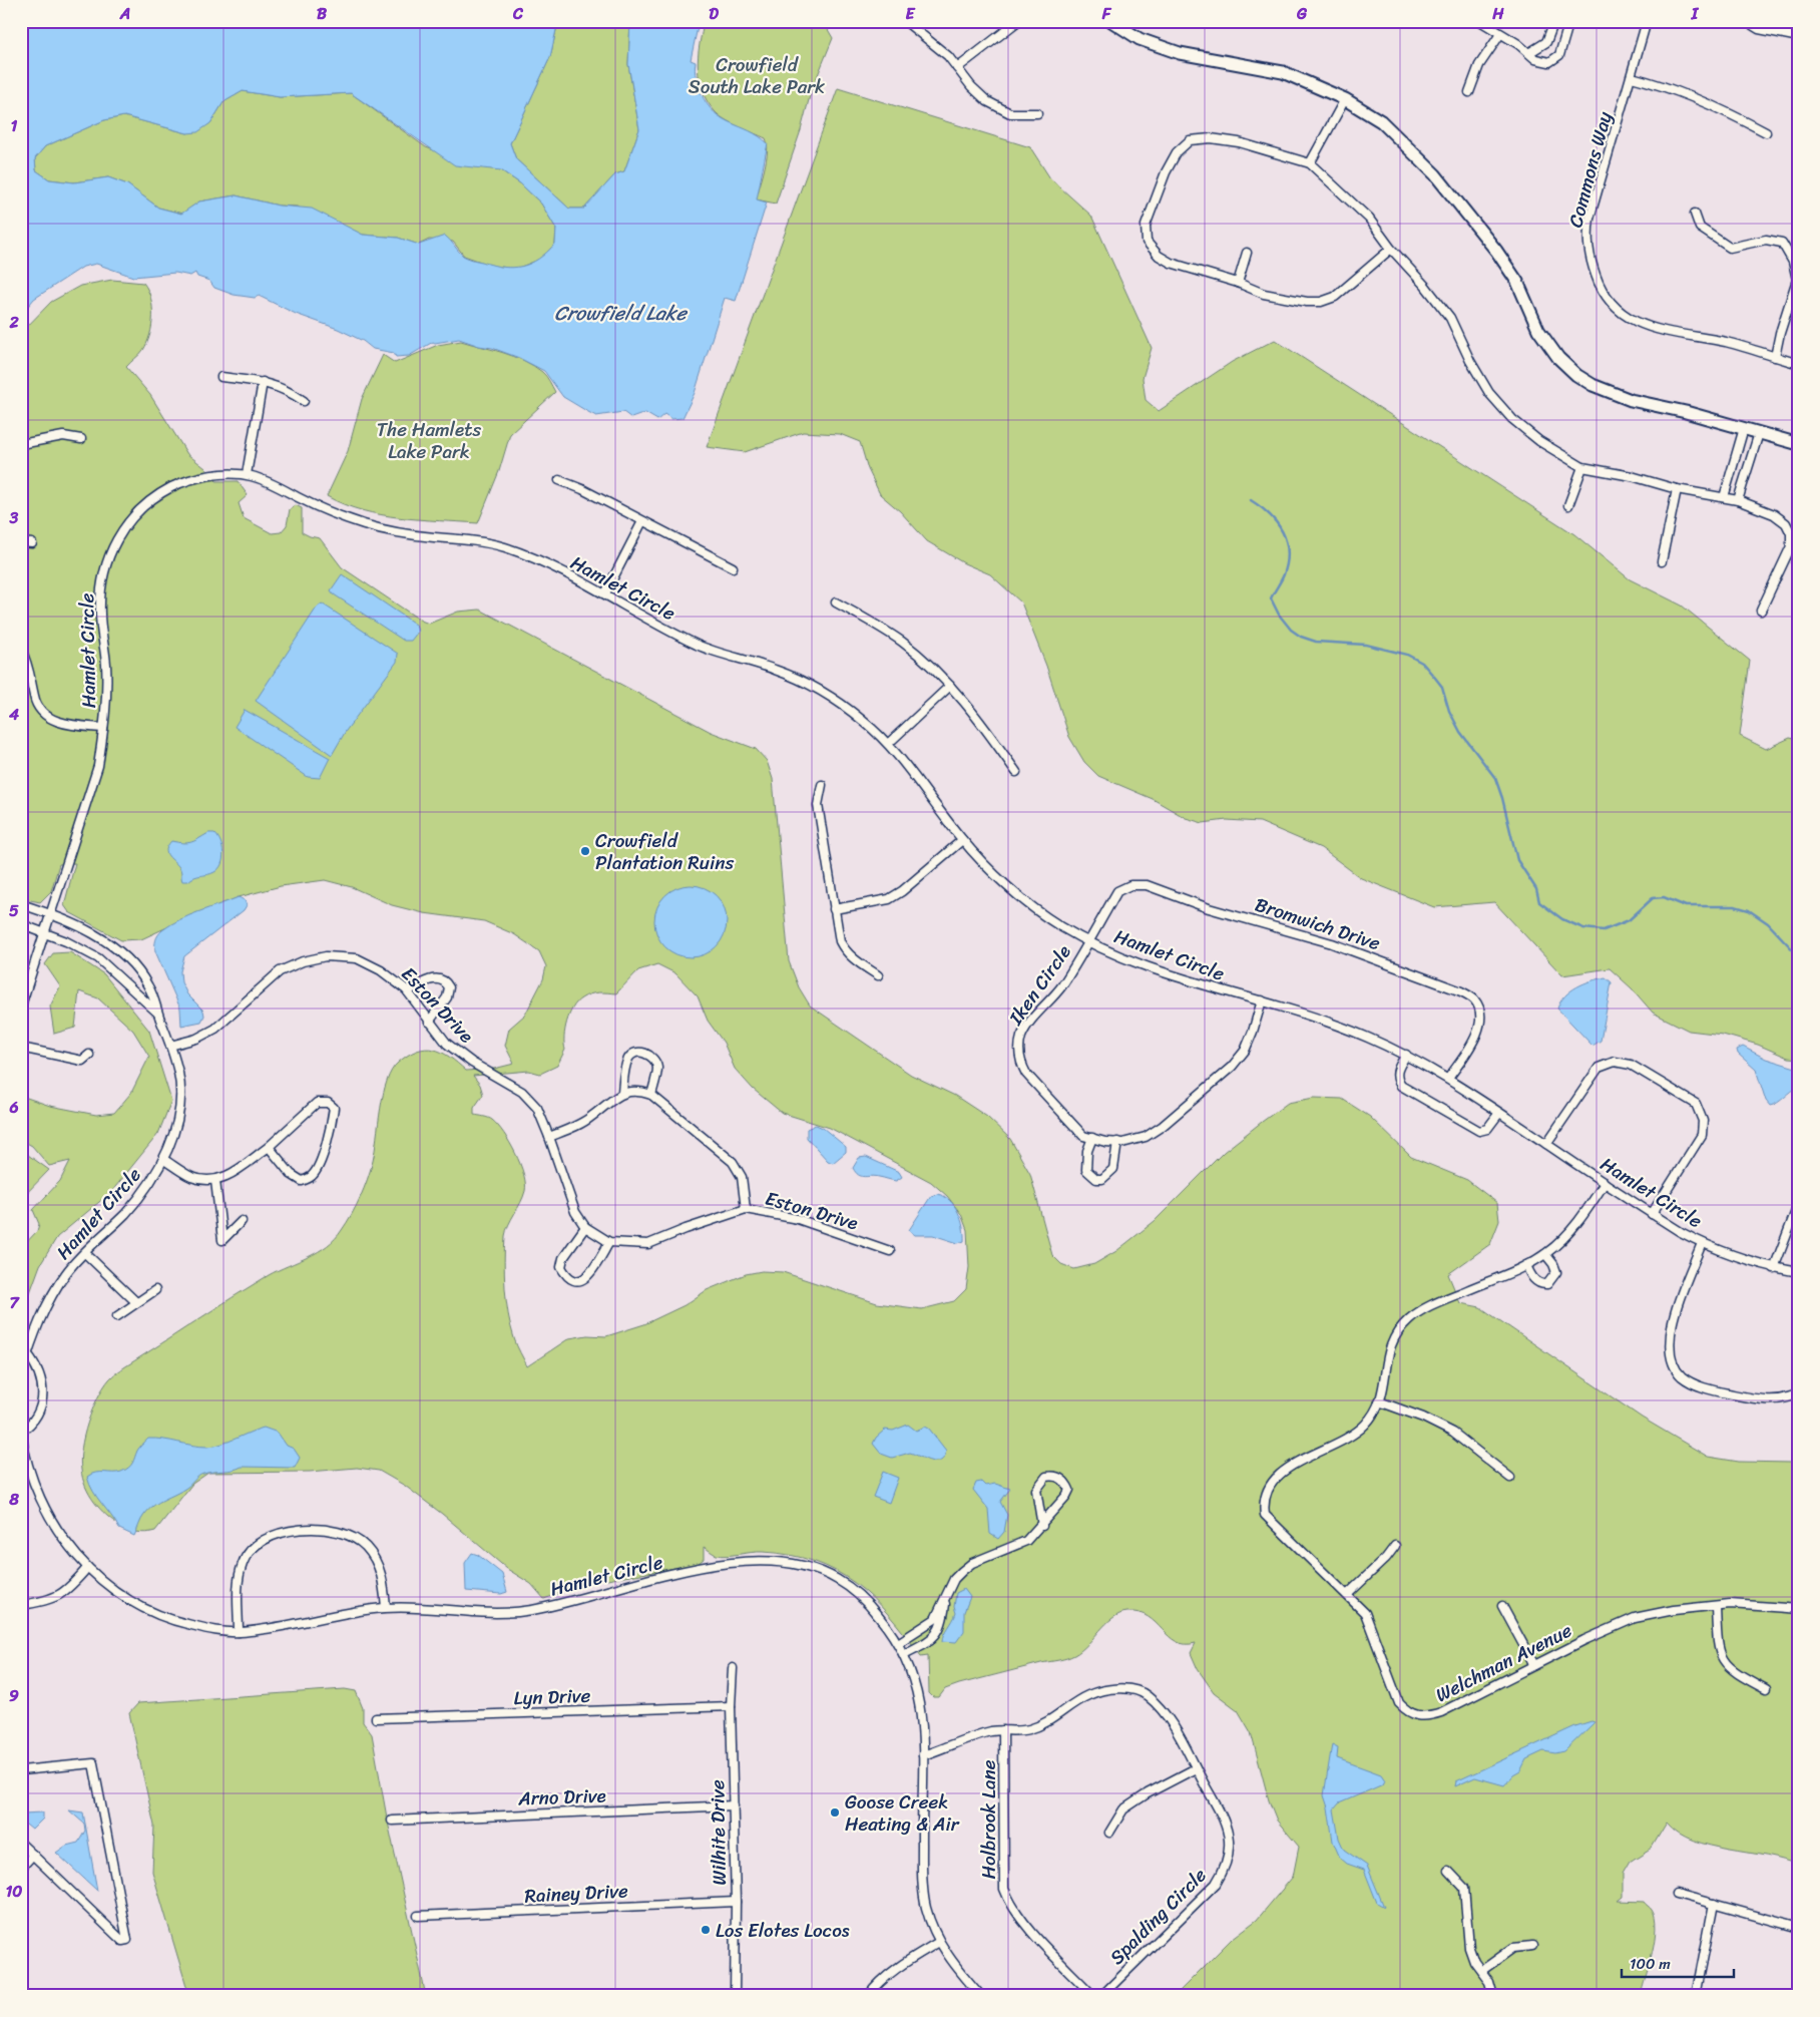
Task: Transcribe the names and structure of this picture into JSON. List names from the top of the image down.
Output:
{
  "streets": {
    "street": [
      "Commons Way",
      "Hamlet Circle",
      "Bromwich Drive",
      "Iken Circle",
      "Eston Drive",
      "Welchman Avenue",
      "Lyn Drive",
      "Arno Drive",
      "Holbrook Lane",
      "Wilhite Drive",
      "Rainey Drive",
      "Spalding Circle"
    ]
  },
  "crossings": [
    ["Hamlet Circle", "Bromwich Drive"],
    ["Hamlet Circle", "Iken Circle"],
    ["Hamlet Circle", "Eston Drive"],
    ["Hamlet Circle", "Welchman Avenue"],
    ["Hamlet Circle", "Spalding Circle"],
    ["Bromwich Drive", "Iken Circle"],
    ["Lyn Drive", "Wilhite Drive"],
    ["Arno Drive", "Wilhite Drive"],
    ["Holbrook Lane", "Spalding Circle"],
    ["Wilhite Drive", "Rainey Drive"]
  ],
  "water": ["Crowfield Lake"],
  "parks": ["Crowfield South Lake Park", "The Hamlets Lake Park"],
  "places": ["Crowfield Plantation Ruins", "Goose Creek Heating & Air", "Los Elotes Locos"],
  "scale_bar": "100 m",
  "grid": {
    "columns": [
      "A",
      "B",
      "C",
      "D",
      "E",
      "F",
      "G",
      "H",
      "I"
    ],
    "rows": [
      "1",
      "2",
      "3",
      "4",
      "5",
      "6",
      "7",
      "8",
      "9",
      "10"
    ]
  }
}
